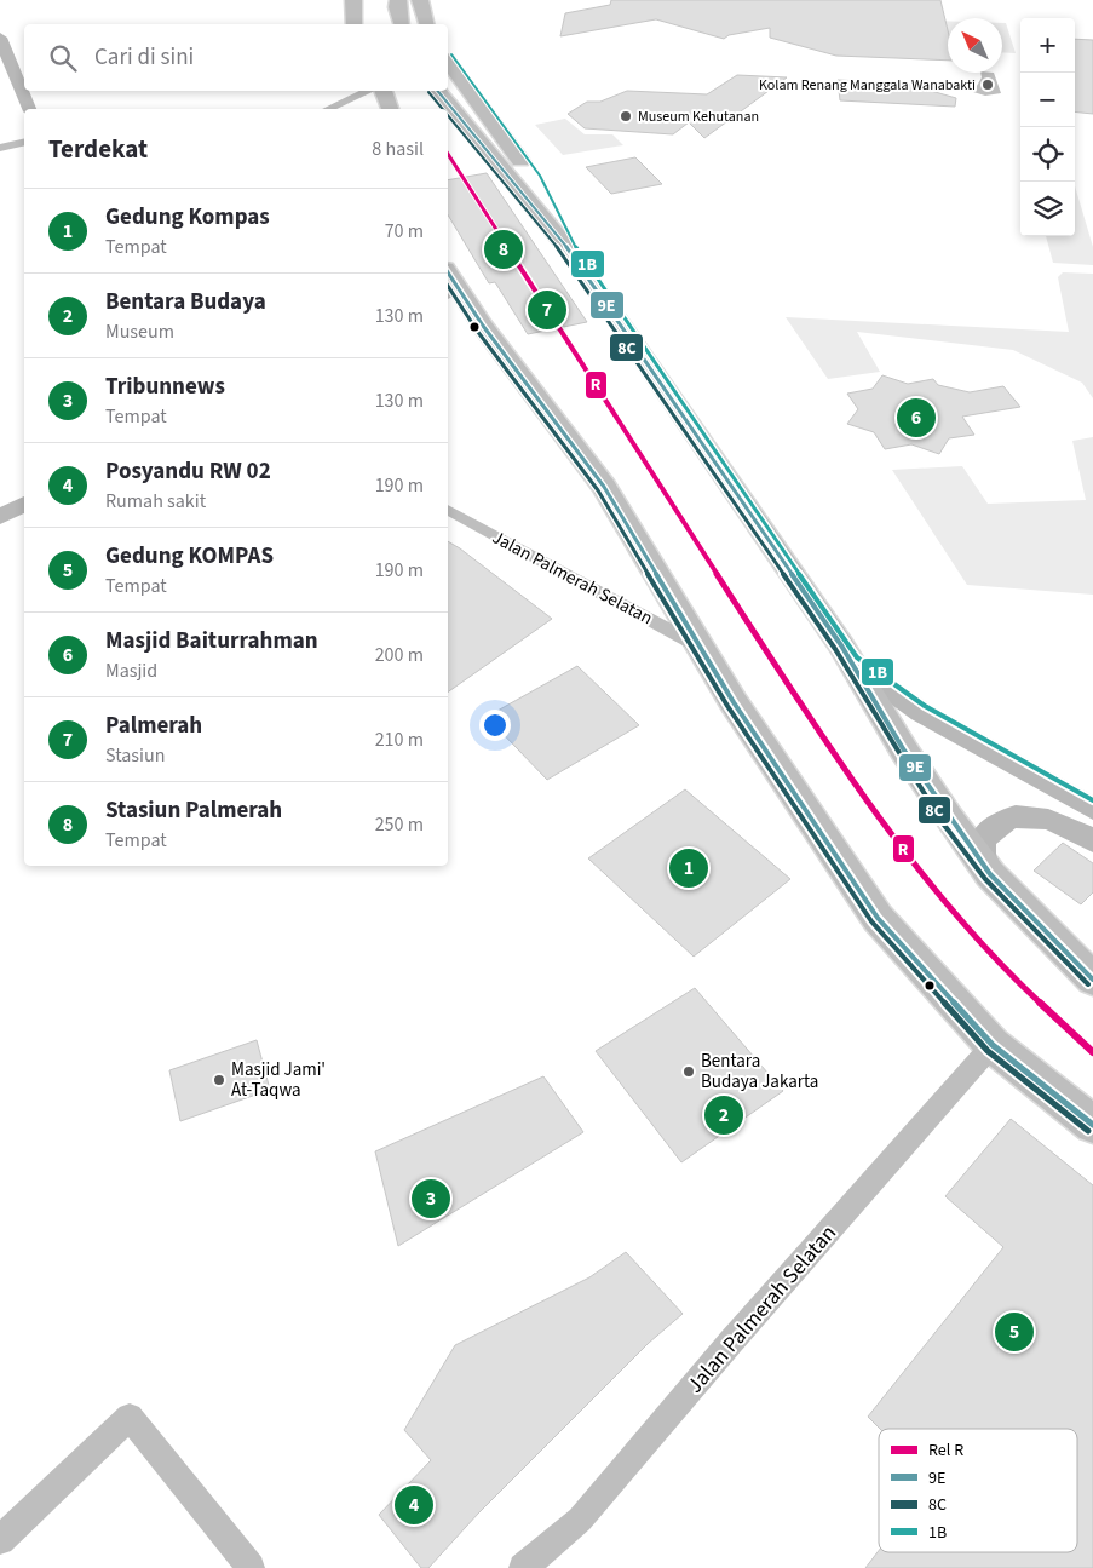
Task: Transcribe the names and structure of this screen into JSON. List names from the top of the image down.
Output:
{
  "streets": {
    "street": ["Jalan Palmerah Selatan"]
  },
  "places": [
    "Kolam Renang Manggala Wanabakti",
    "Museum Kehutanan",
    "Bentara Budaya Jakarta",
    "Masjid Jami' At-Taqwa"
  ],
  "lines": [
    "transit line 1B",
    "transit line 9E",
    "transit line 8C",
    "rail line R"
  ],
  "legend": [
    "Rel R",
    "9E",
    "8C",
    "1B"
  ],
  "north": "top left",
  "page": {
    "map_buttons": ["+", "−"],
    "search": "Cari di sini",
    "heading": ["Terdekat", "8 hasil"],
    "list": [
      {
        "mark": "1",
        "name": "Gedung Kompas",
        "note": "Tempat",
        "value": "70 m"
      },
      {
        "mark": "2",
        "name": "Bentara Budaya",
        "note": "Museum",
        "value": "130 m"
      },
      {
        "mark": "3",
        "name": "Tribunnews",
        "note": "Tempat",
        "value": "130 m"
      },
      {
        "mark": "4",
        "name": "Posyandu RW 02",
        "note": "Rumah sakit",
        "value": "190 m"
      },
      {
        "mark": "5",
        "name": "Gedung KOMPAS",
        "note": "Tempat",
        "value": "190 m"
      },
      {
        "mark": "6",
        "name": "Masjid Baiturrahman",
        "note": "Masjid",
        "value": "200 m"
      },
      {
        "mark": "7",
        "name": "Palmerah",
        "note": "Stasiun",
        "value": "210 m"
      },
      {
        "mark": "8",
        "name": "Stasiun Palmerah",
        "note": "Tempat",
        "value": "250 m"
      }
    ],
    "pins": [
      "8",
      "7",
      "6",
      "1",
      "2",
      "3",
      "5",
      "4"
    ]
  }
}
